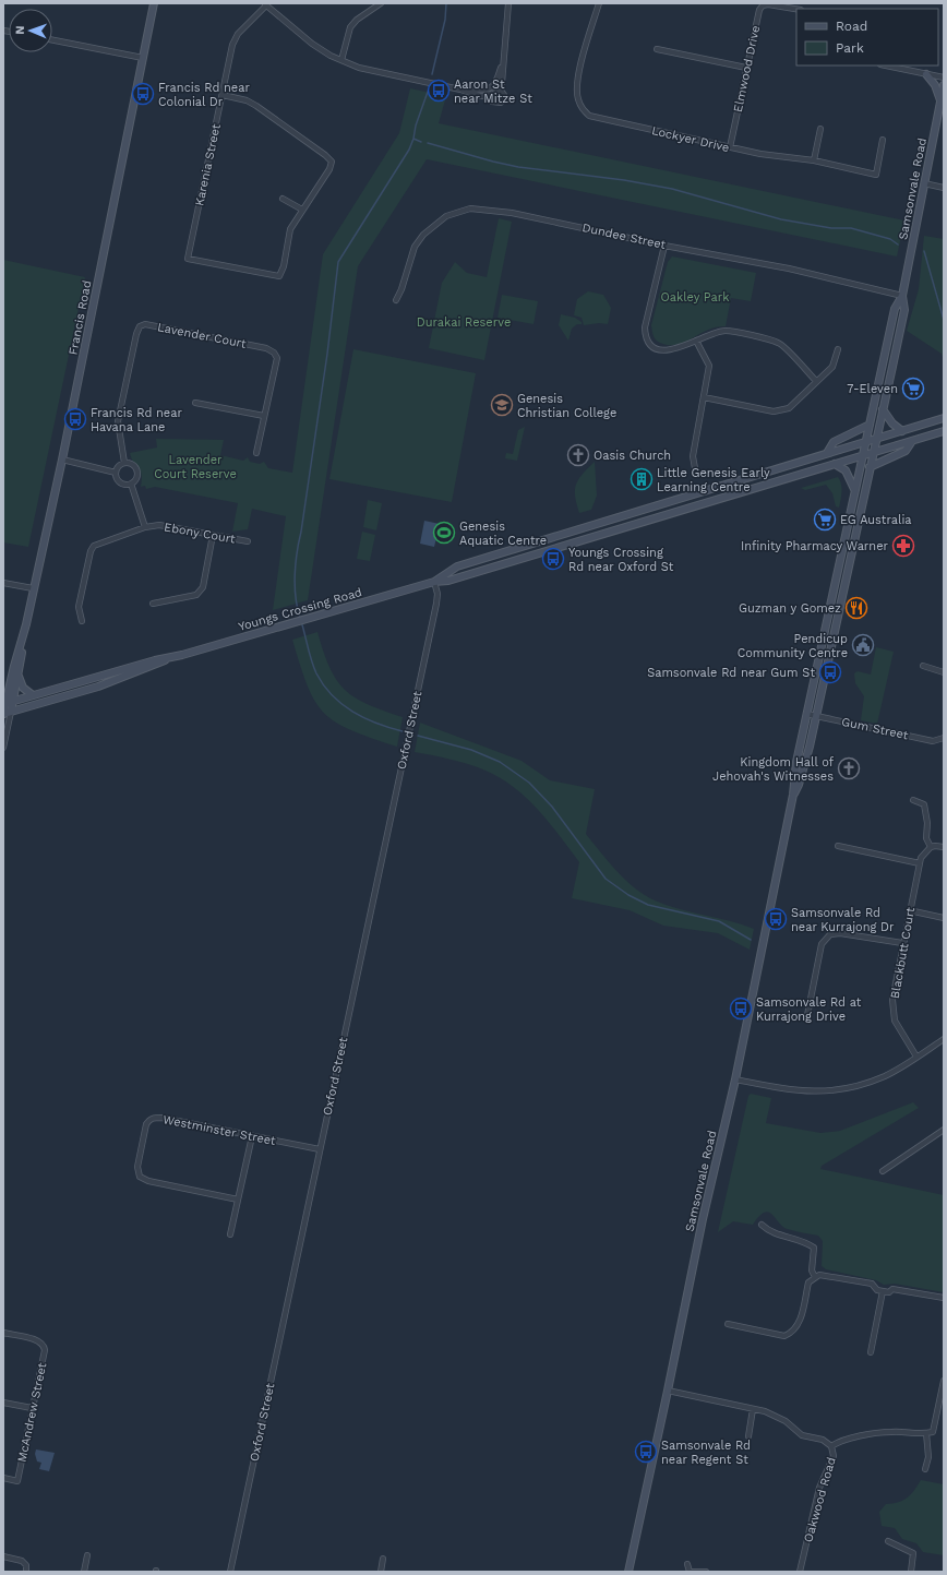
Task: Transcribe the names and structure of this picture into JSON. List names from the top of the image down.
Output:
{
  "streets": {
    "main road": ["Samsonvale Road", "Francis Road", "Youngs Crossing Road"],
    "street": [
      "Elmwood Drive",
      "Lockyer Drive",
      "Karenia Street",
      "Dundee Street",
      "Lavender Court",
      "Ebony Court",
      "Gum Street",
      "Oxford Street",
      "Blackbutt Court",
      "Westminster Street",
      "McAndrew Street",
      "Oakwood Road"
    ]
  },
  "crossings": [
    ["Elmwood Drive", "Lockyer Drive"],
    ["Samsonvale Road", "Dundee Street"],
    ["Samsonvale Road", "Youngs Crossing Road"],
    ["Samsonvale Road", "Gum Street"],
    ["Samsonvale Road", "Oakwood Road"],
    ["Francis Road", "Youngs Crossing Road"],
    ["Youngs Crossing Road", "Oxford Street"],
    ["Oxford Street", "Westminster Street"]
  ],
  "parks": ["Oakley Park", "Durakai Reserve", "Lavender Court Reserve"],
  "places": {
    "bus stop": [
      "Aaron St near Mitze St",
      "Francis Rd near Colonial Dr",
      "Francis Rd near Havana Lane",
      "Youngs Crossing Rd near Oxford St",
      "Samsonvale Rd near Gum St",
      "Samsonvale Rd near Kurrajong Dr",
      "Samsonvale Rd at Kurrajong Drive",
      "Samsonvale Rd near Regent St"
    ],
    "supermarket": ["7-Eleven", "EG Australia"],
    "school or university": ["Genesis Christian College"],
    "church": ["Oasis Church", "Kingdom Hall of Jehovah's Witnesses"],
    "building": ["Little Genesis Early Learning Centre"],
    "sports": ["Genesis Aquatic Centre"],
    "pharmacy": ["Infinity Pharmacy Warner"],
    "restaurant": ["Guzman y Gomez"],
    "public building": ["Pendicup Community Centre"]
  },
  "legend": ["Road", "Park"],
  "north": "left"
}
